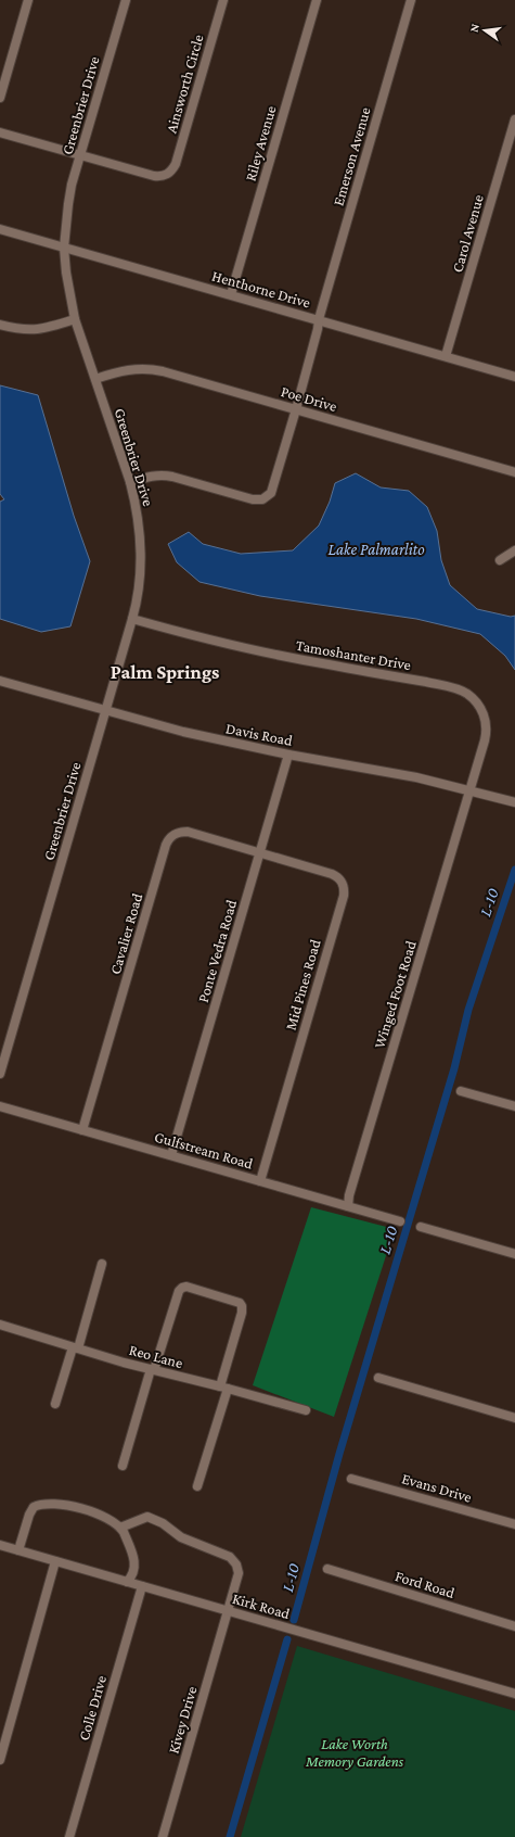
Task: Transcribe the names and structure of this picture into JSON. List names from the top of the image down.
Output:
{
  "streets": {
    "street": [
      "Ainsworth Circle",
      "Greenbrier Drive",
      "Riley Avenue",
      "Emerson Avenue",
      "Carol Avenue",
      "Henthorne Drive",
      "Poe Drive",
      "Tamoshanter Drive",
      "Davis Road",
      "Cavalier Road",
      "Ponte Vedra Road",
      "Mid Pines Road",
      "Winged Foot Road",
      "Gulfstream Road",
      "Reo Lane",
      "Evans Drive",
      "Ford Road",
      "Kirk Road",
      "Colle Drive",
      "Kivey Drive"
    ]
  },
  "crossings": [
    ["Ainsworth Circle", "Greenbrier Drive"],
    ["Greenbrier Drive", "Emerson Avenue"],
    ["Greenbrier Drive", "Henthorne Drive"],
    ["Greenbrier Drive", "Poe Drive"],
    ["Greenbrier Drive", "Tamoshanter Drive"],
    ["Greenbrier Drive", "Davis Road"],
    ["Riley Avenue", "Henthorne Drive"],
    ["Emerson Avenue", "Henthorne Drive"],
    ["Emerson Avenue", "Poe Drive"],
    ["Carol Avenue", "Henthorne Drive"],
    ["Tamoshanter Drive", "Davis Road"],
    ["Tamoshanter Drive", "Winged Foot Road"],
    ["Davis Road", "Ponte Vedra Road"],
    ["Davis Road", "Winged Foot Road"],
    ["Cavalier Road", "Ponte Vedra Road"],
    ["Cavalier Road", "Mid Pines Road"],
    ["Cavalier Road", "Gulfstream Road"],
    ["Ponte Vedra Road", "Mid Pines Road"],
    ["Ponte Vedra Road", "Gulfstream Road"],
    ["Mid Pines Road", "Gulfstream Road"],
    ["Winged Foot Road", "Gulfstream Road"],
    ["Kirk Road", "Colle Drive"],
    ["Kirk Road", "Kivey Drive"]
  ],
  "districts": ["Palm Springs"],
  "water": ["Lake Palmarlito", "L-10"],
  "parks": ["Lake Worth Memory Gardens"],
  "north": "left"
}
